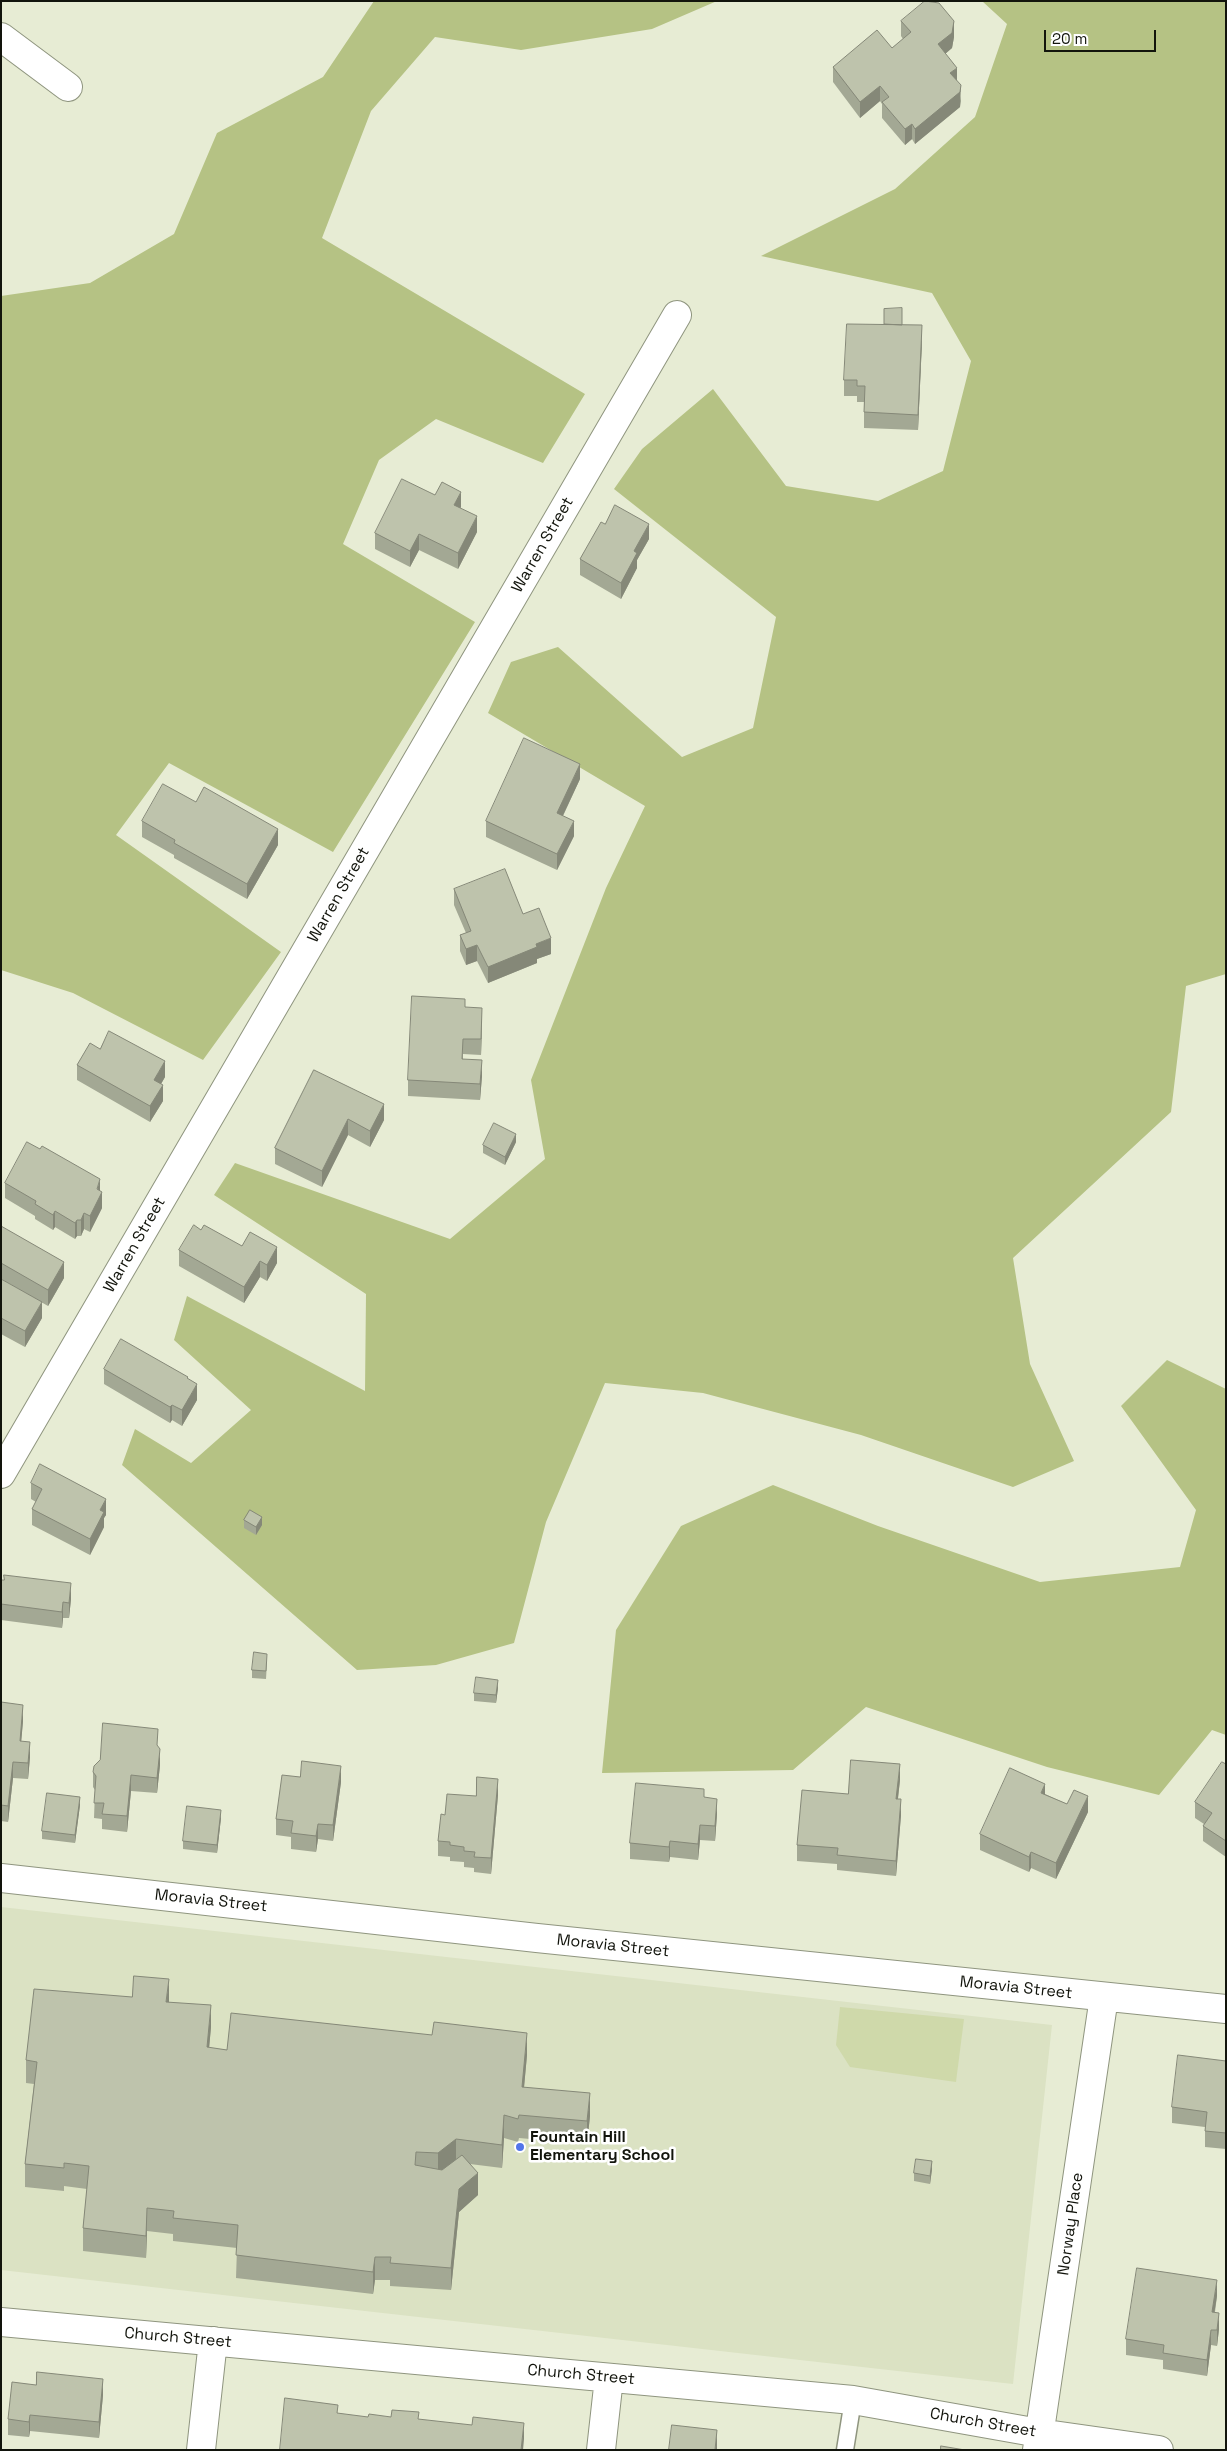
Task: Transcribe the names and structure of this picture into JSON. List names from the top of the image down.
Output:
{
  "streets": {
    "street": [
      "Warren Street",
      "Moravia Street",
      "Norway Place",
      "Church Street"
    ]
  },
  "crossings": [
    ["Moravia Street", "Norway Place"],
    ["Norway Place", "Church Street"]
  ],
  "places": ["Fountain Hill Elementary School"],
  "scale_bar": "20 m"
}
